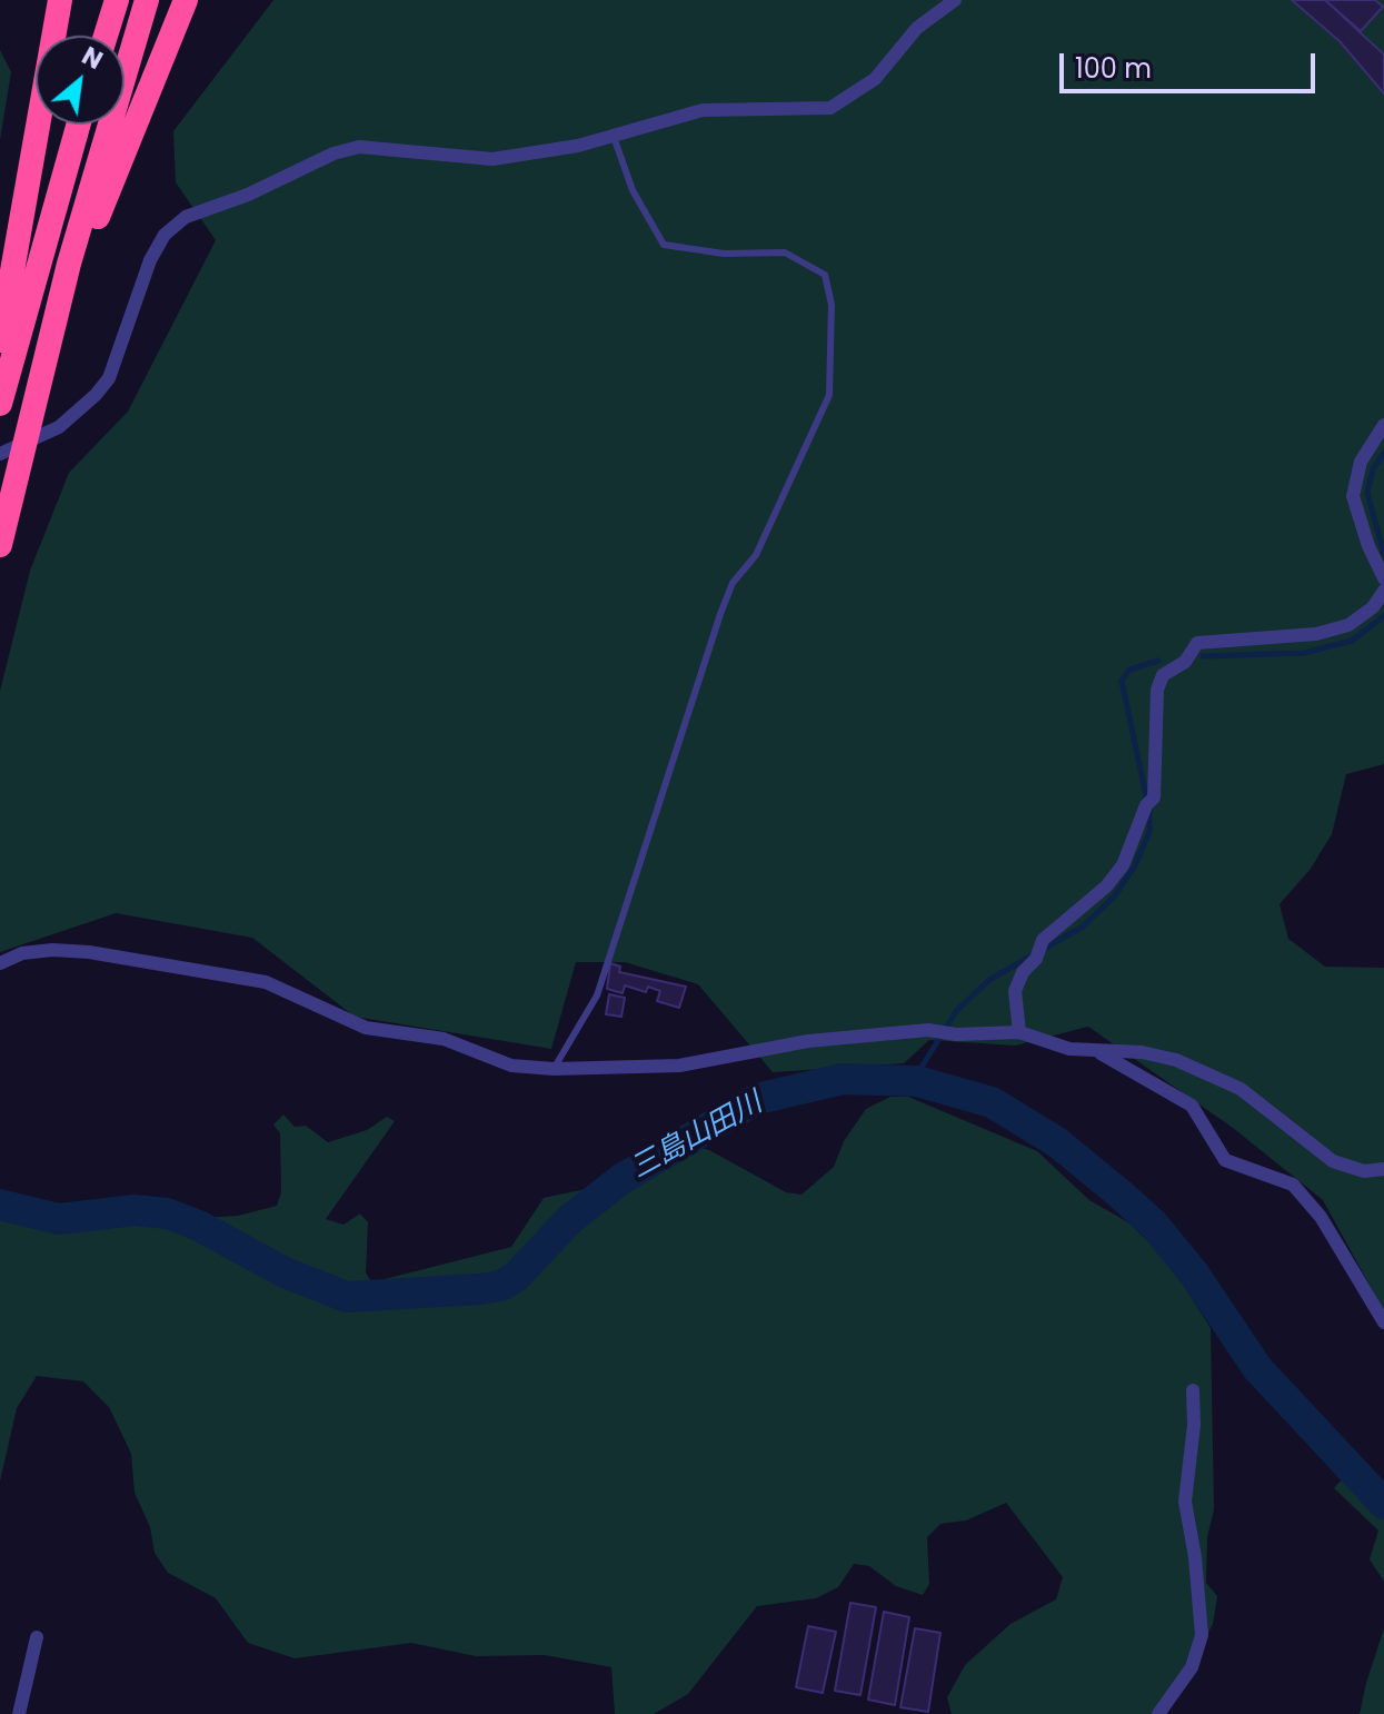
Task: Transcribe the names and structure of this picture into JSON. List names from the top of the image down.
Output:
{
  "water": ["三島山田川"],
  "scale_bar": "100 m",
  "north": "top right"
}
